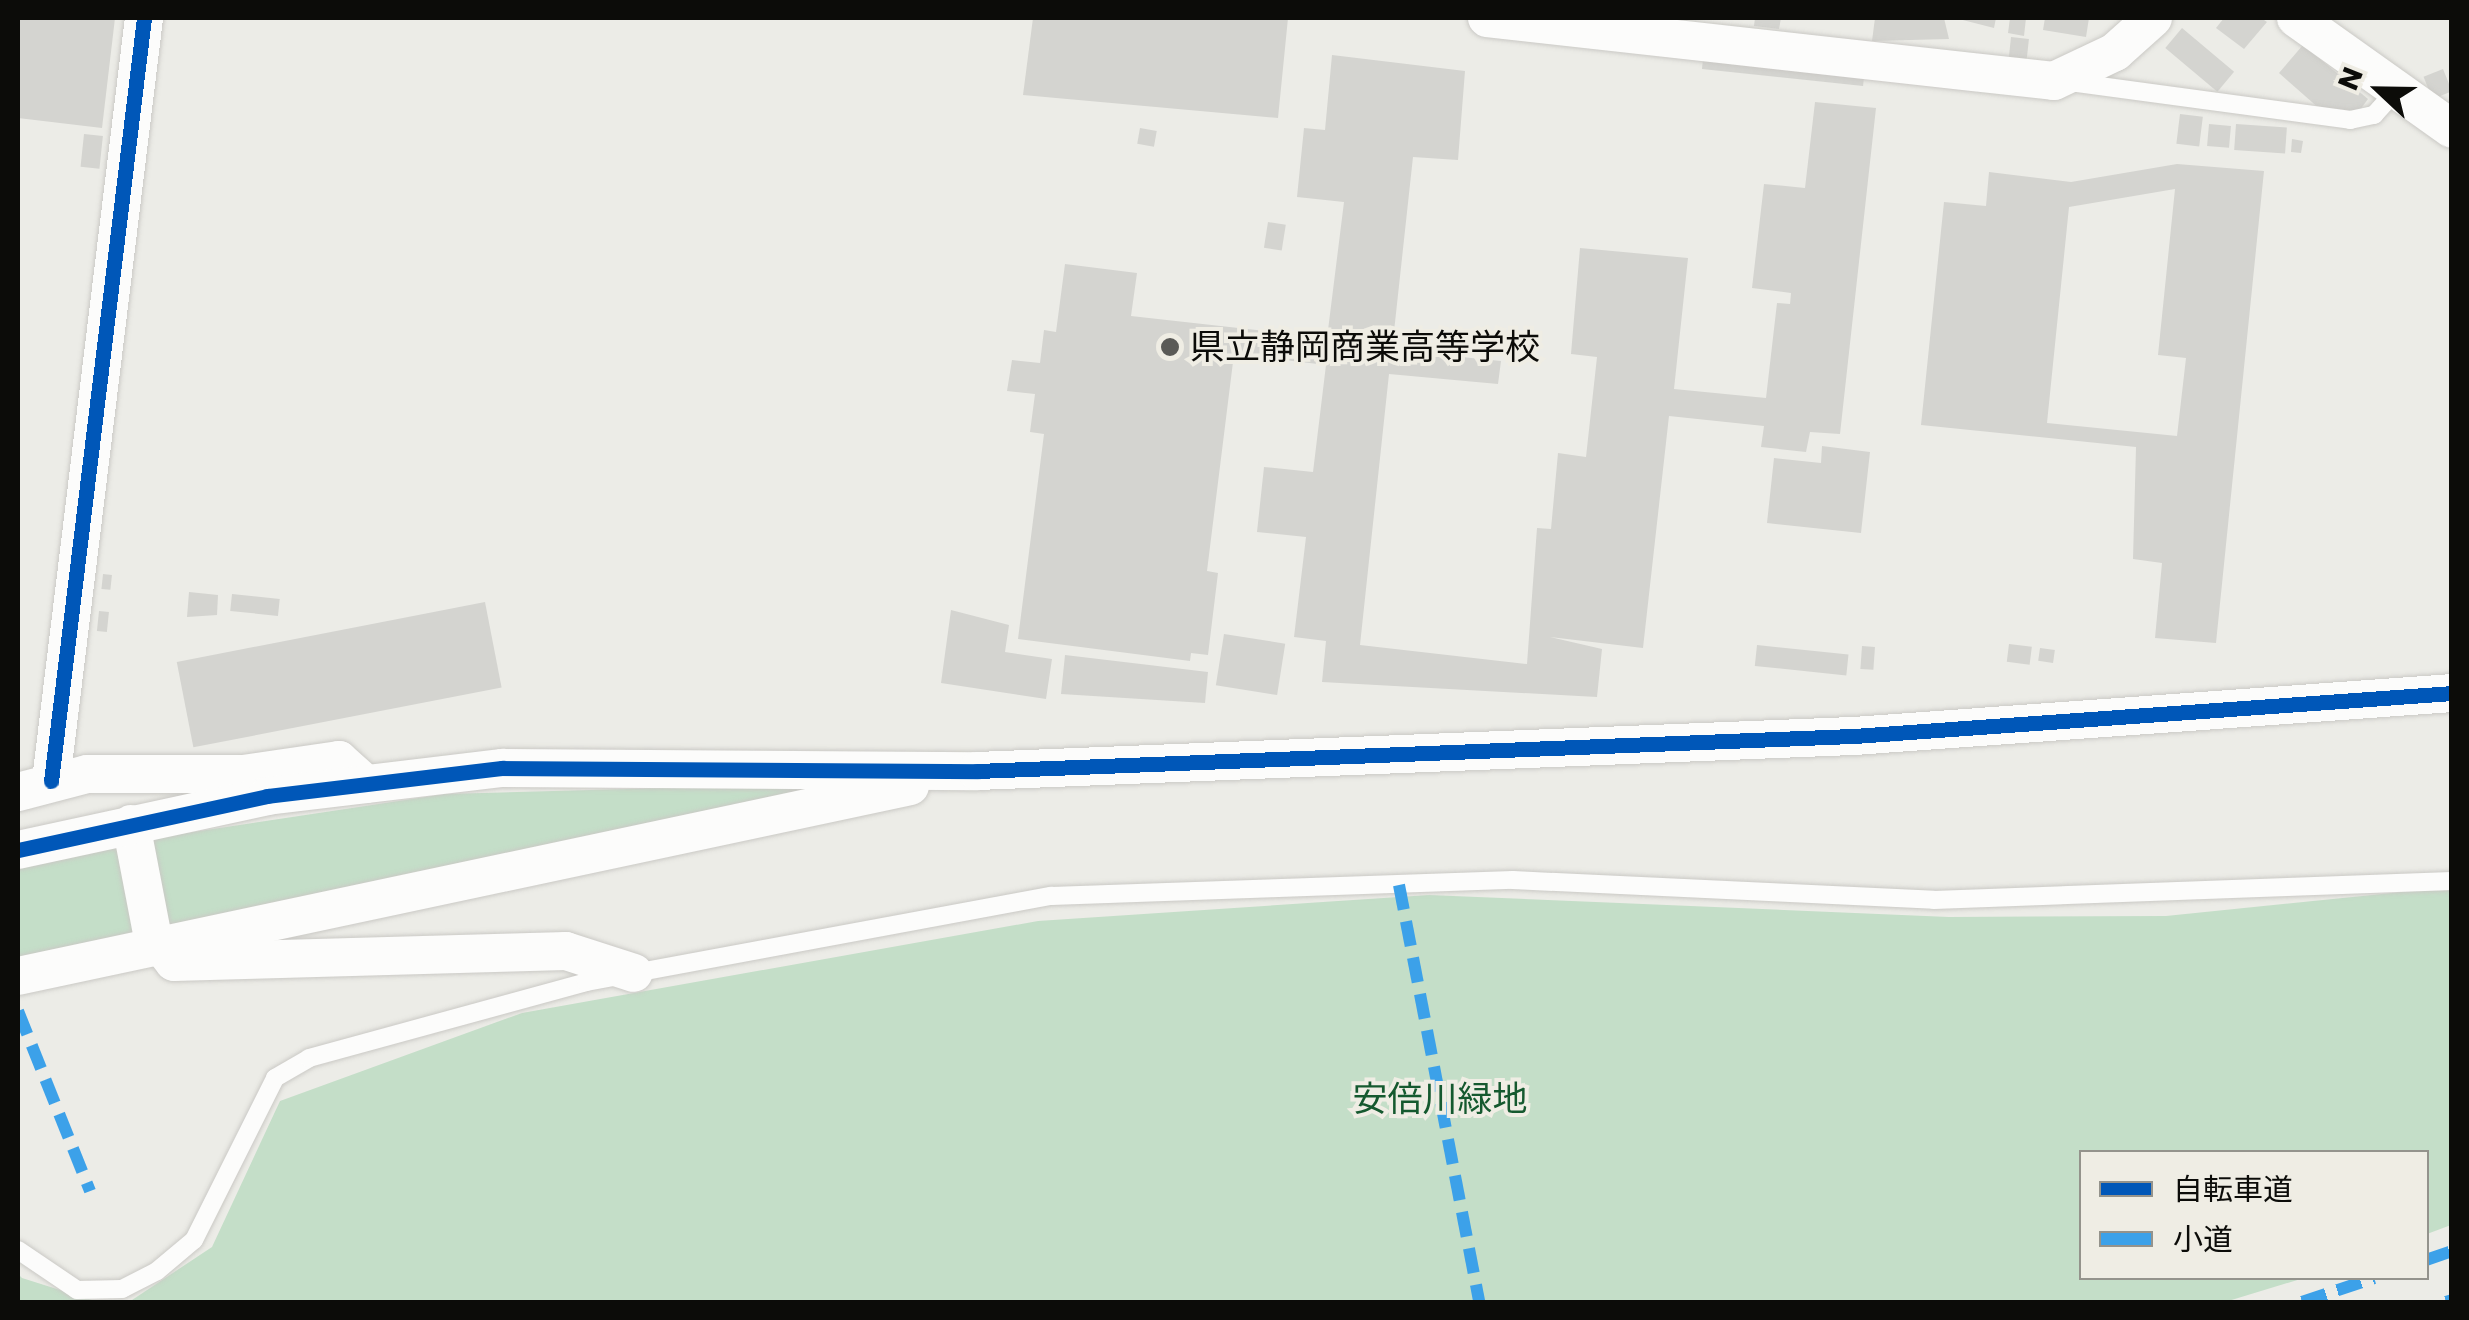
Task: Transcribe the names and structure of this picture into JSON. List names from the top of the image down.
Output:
{
  "parks": ["安倍川緑地"],
  "places": ["県立静岡商業高等学校"],
  "legend": ["自転車道", "小道"],
  "north": "left"
}
